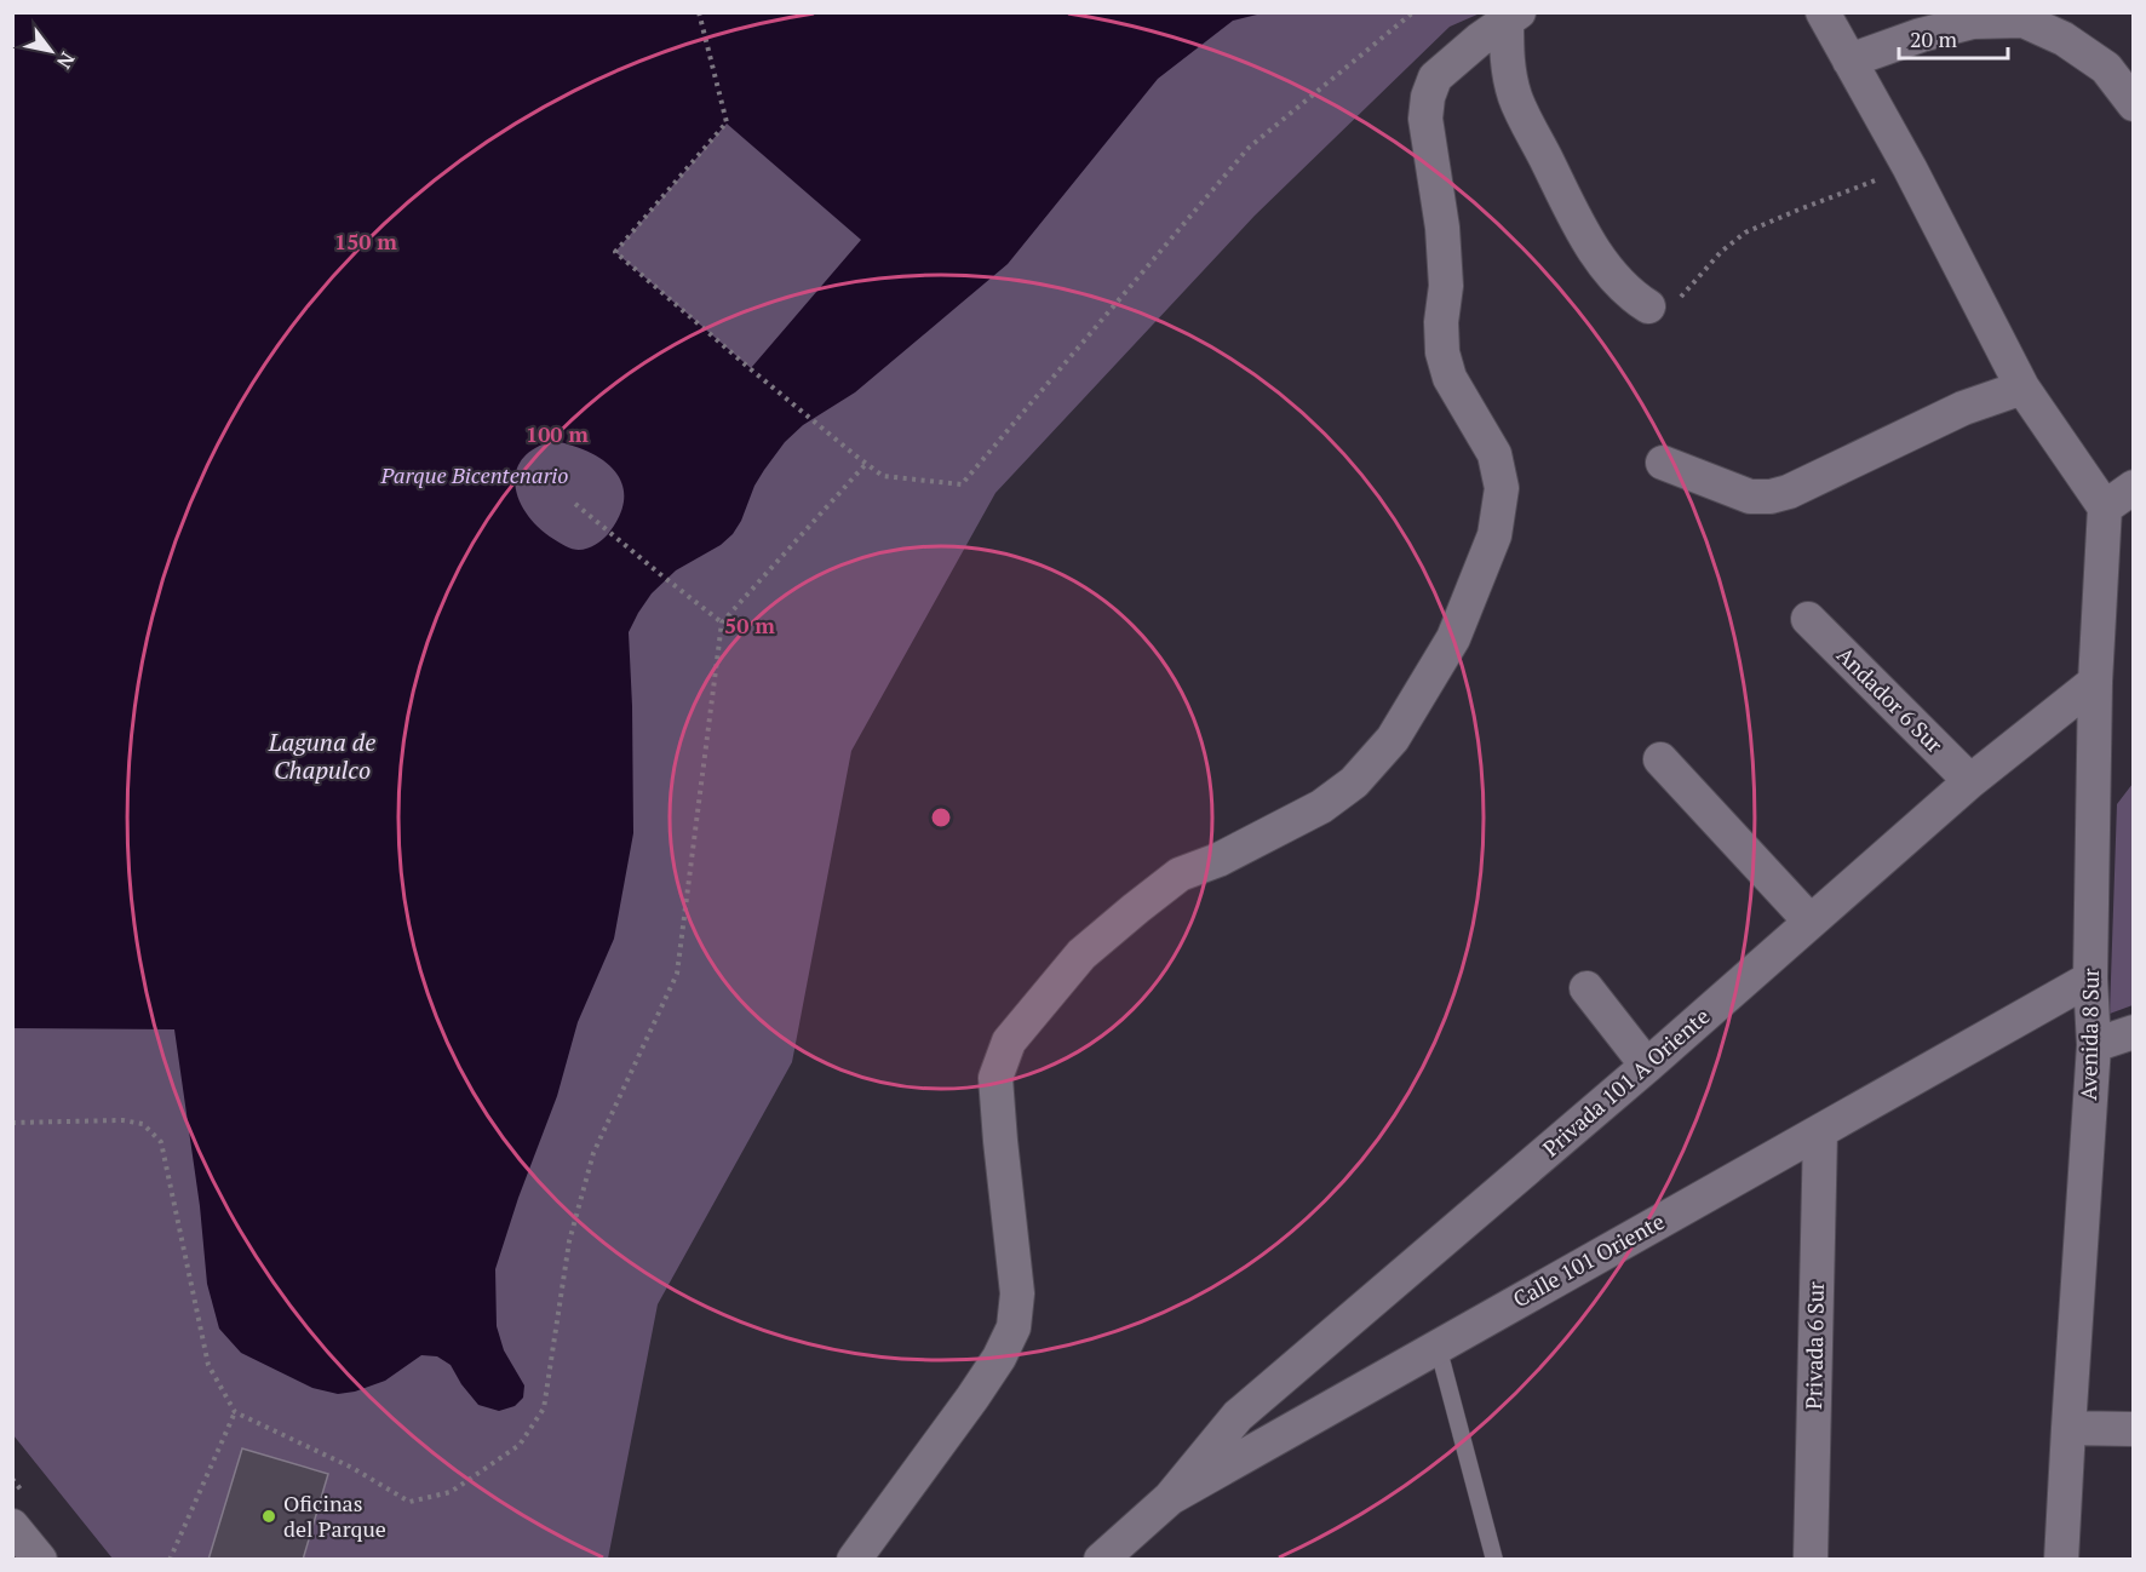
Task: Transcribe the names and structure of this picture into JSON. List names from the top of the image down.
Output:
{
  "streets": {
    "street": [
      "Andador 6 Sur",
      "Avenida 8 Sur",
      "Privada 101 A Oriente",
      "Calle 101 Oriente",
      "Privada 6 Sur"
    ]
  },
  "crossings": [
    ["Andador 6 Sur", "Privada 101 A Oriente"],
    ["Avenida 8 Sur", "Privada 101 A Oriente"],
    ["Avenida 8 Sur", "Calle 101 Oriente"],
    ["Privada 101 A Oriente", "Calle 101 Oriente"],
    ["Calle 101 Oriente", "Privada 6 Sur"]
  ],
  "water": ["Laguna de Chapulco"],
  "parks": ["Parque Bicentenario"],
  "places": ["Oficinas del Parque"],
  "scale_bar": "20 m",
  "north": "bottom right",
  "rings": ["150 m", "100 m", "50 m"]
}
